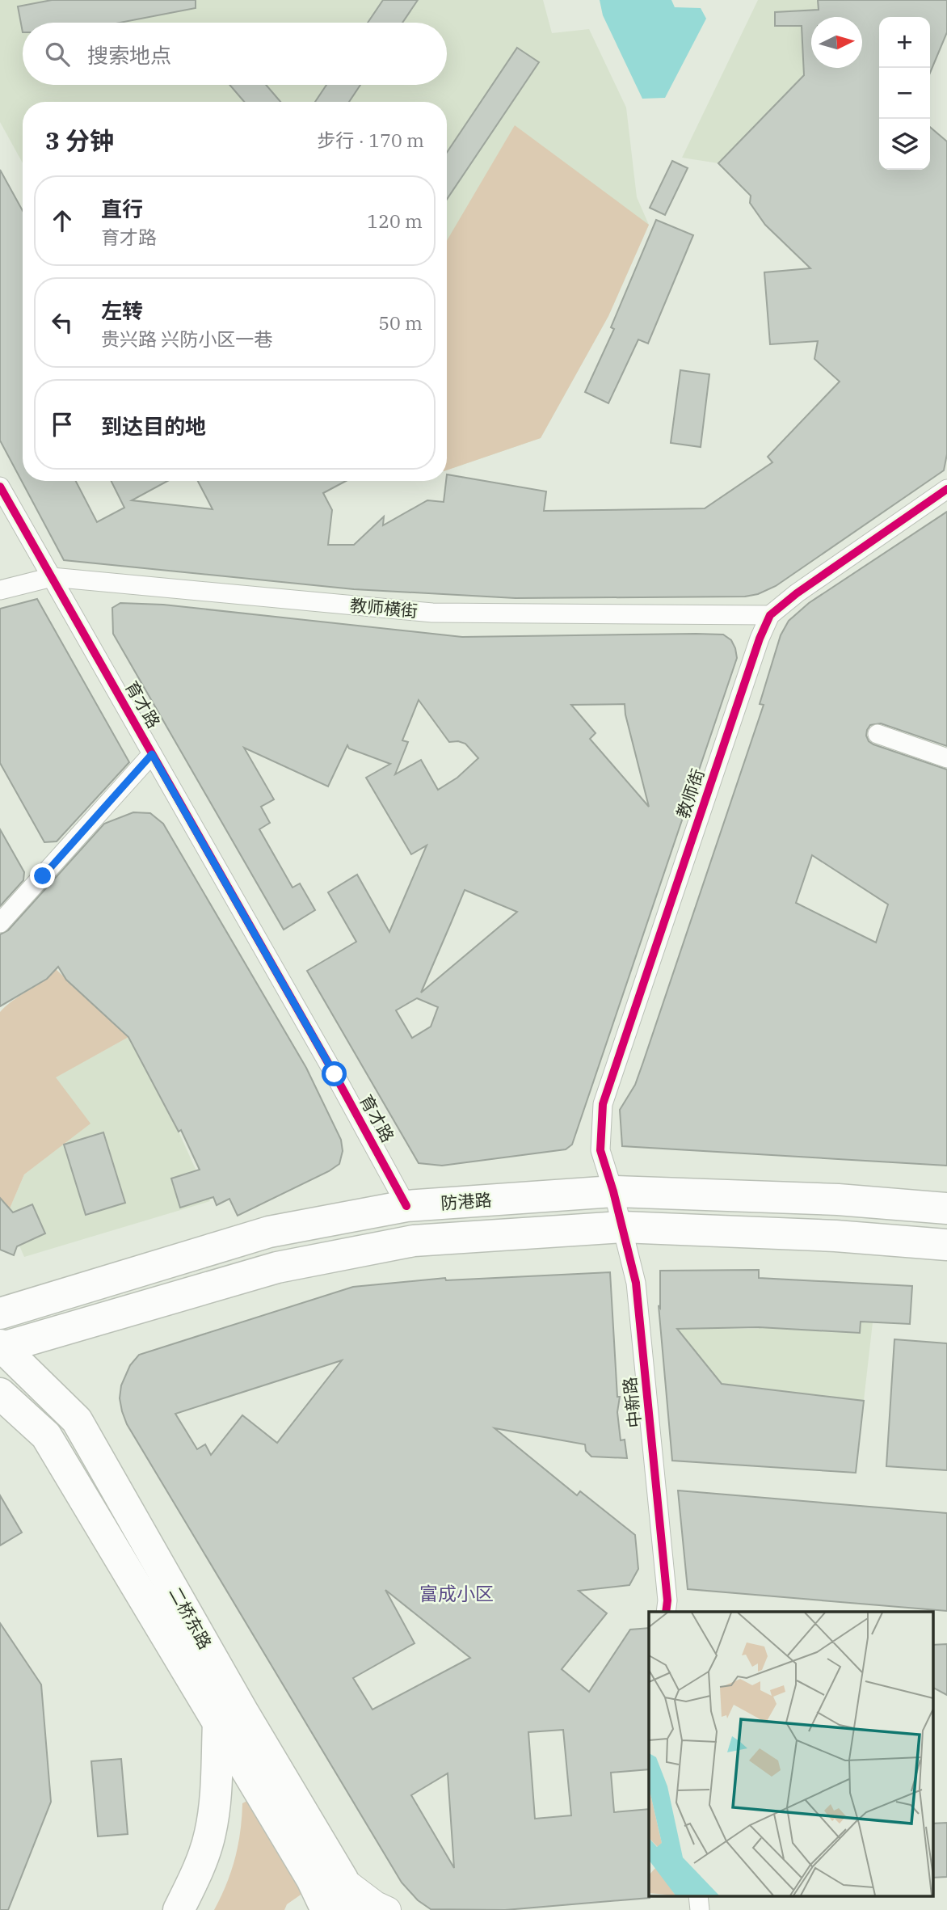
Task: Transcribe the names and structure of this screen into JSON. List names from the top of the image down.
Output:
{
  "streets": {
    "highway": ["防港路", "二桥东路"],
    "street": [
      "教师横街",
      "育才路",
      "教师街",
      "中新路"
    ]
  },
  "crossings": [
    ["教师横街", "育才路"],
    ["教师横街", "教师街"],
    ["育才路", "防港路"],
    ["教师街", "防港路"],
    ["教师街", "中新路"],
    ["防港路", "中新路"],
    ["防港路", "二桥东路"]
  ],
  "districts": ["富成小区"],
  "north": "right",
  "page": {
    "map_buttons": ["+", "−"],
    "search": "搜索地点",
    "heading": ["3 分钟", "步行 · 170 m"],
    "list": [
      ["直行", "育才路", "120 m"],
      ["左转", "贵兴路 兴防小区一巷", "50 m"],
      "到达目的地"
    ]
  }
}
